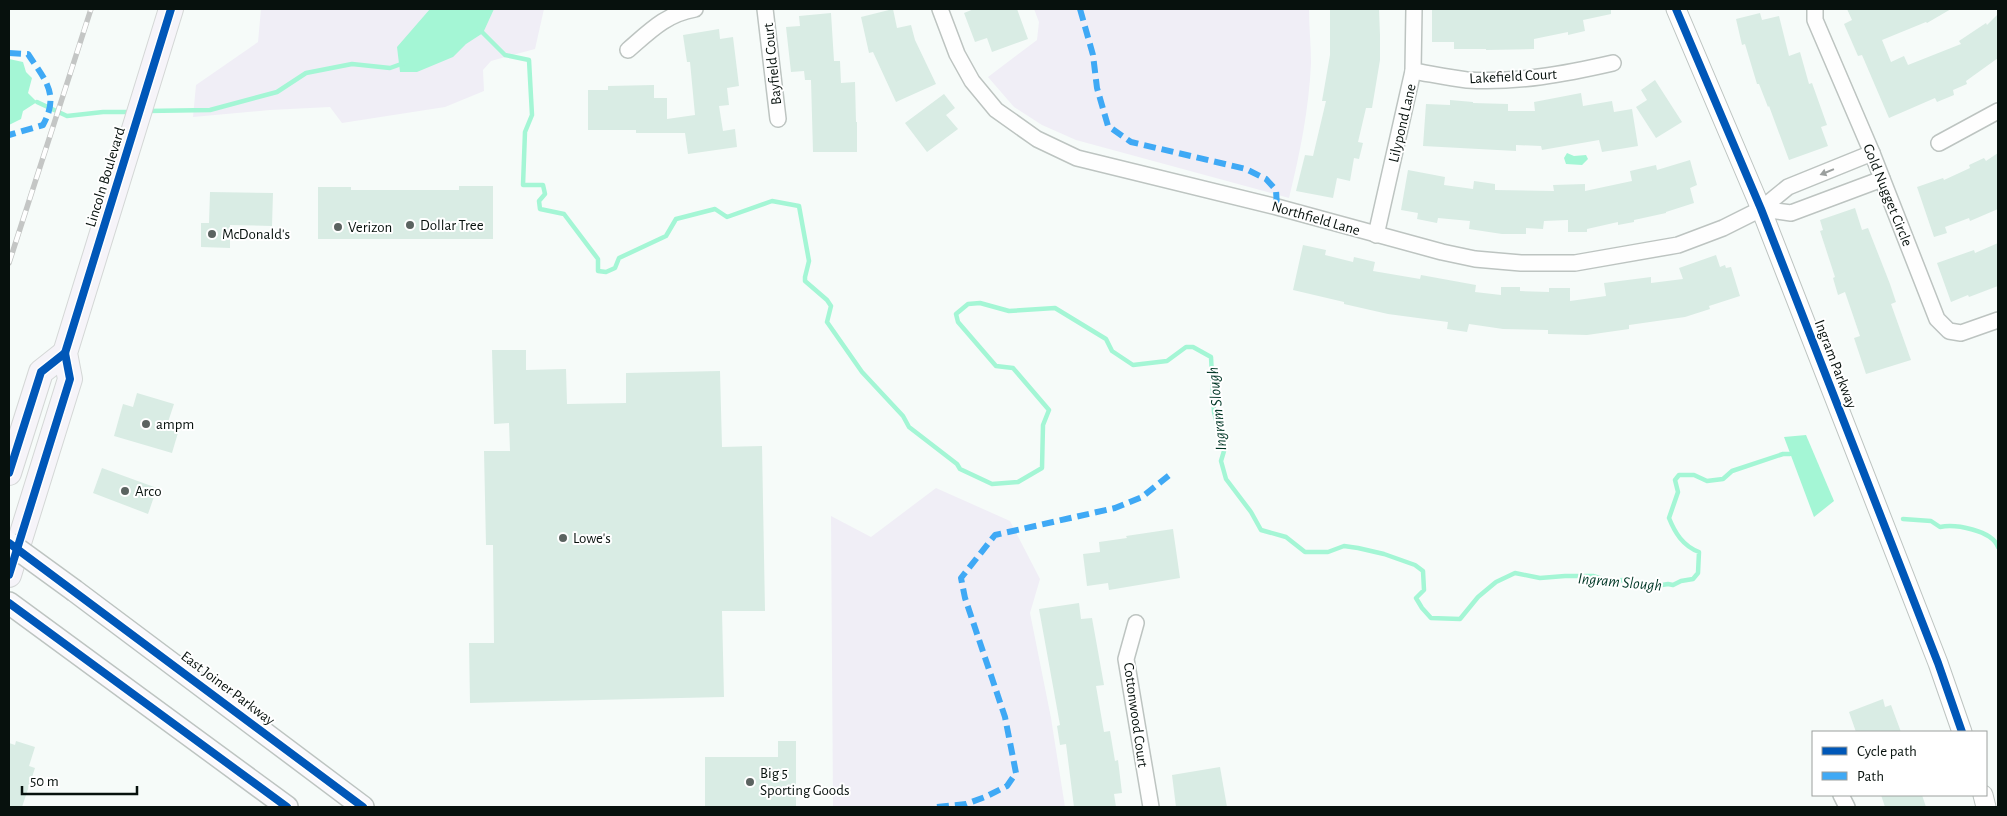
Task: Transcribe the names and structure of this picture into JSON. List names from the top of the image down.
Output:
{
  "streets": {
    "main road": ["Lincoln Boulevard", "East Joiner Parkway"],
    "street": [
      "Bayfield Court",
      "Lakefield Court",
      "Lilypond Lane",
      "Gold Nugget Circle",
      "Northfield Lane",
      "Ingram Parkway",
      "Cottonwood Court"
    ]
  },
  "crossings": [
    ["Lakefield Court", "Lilypond Lane"],
    ["Lilypond Lane", "Northfield Lane"],
    ["Gold Nugget Circle", "Northfield Lane"],
    ["Northfield Lane", "Ingram Parkway"]
  ],
  "water": ["Ingram Slough"],
  "places": [
    "Dollar Tree",
    "Verizon",
    "McDonald's",
    "ampm",
    "Arco",
    "Lowe's",
    "Big 5 Sporting Goods"
  ],
  "legend": ["Cycle path", "Path"],
  "scale_bar": "50 m"
}
